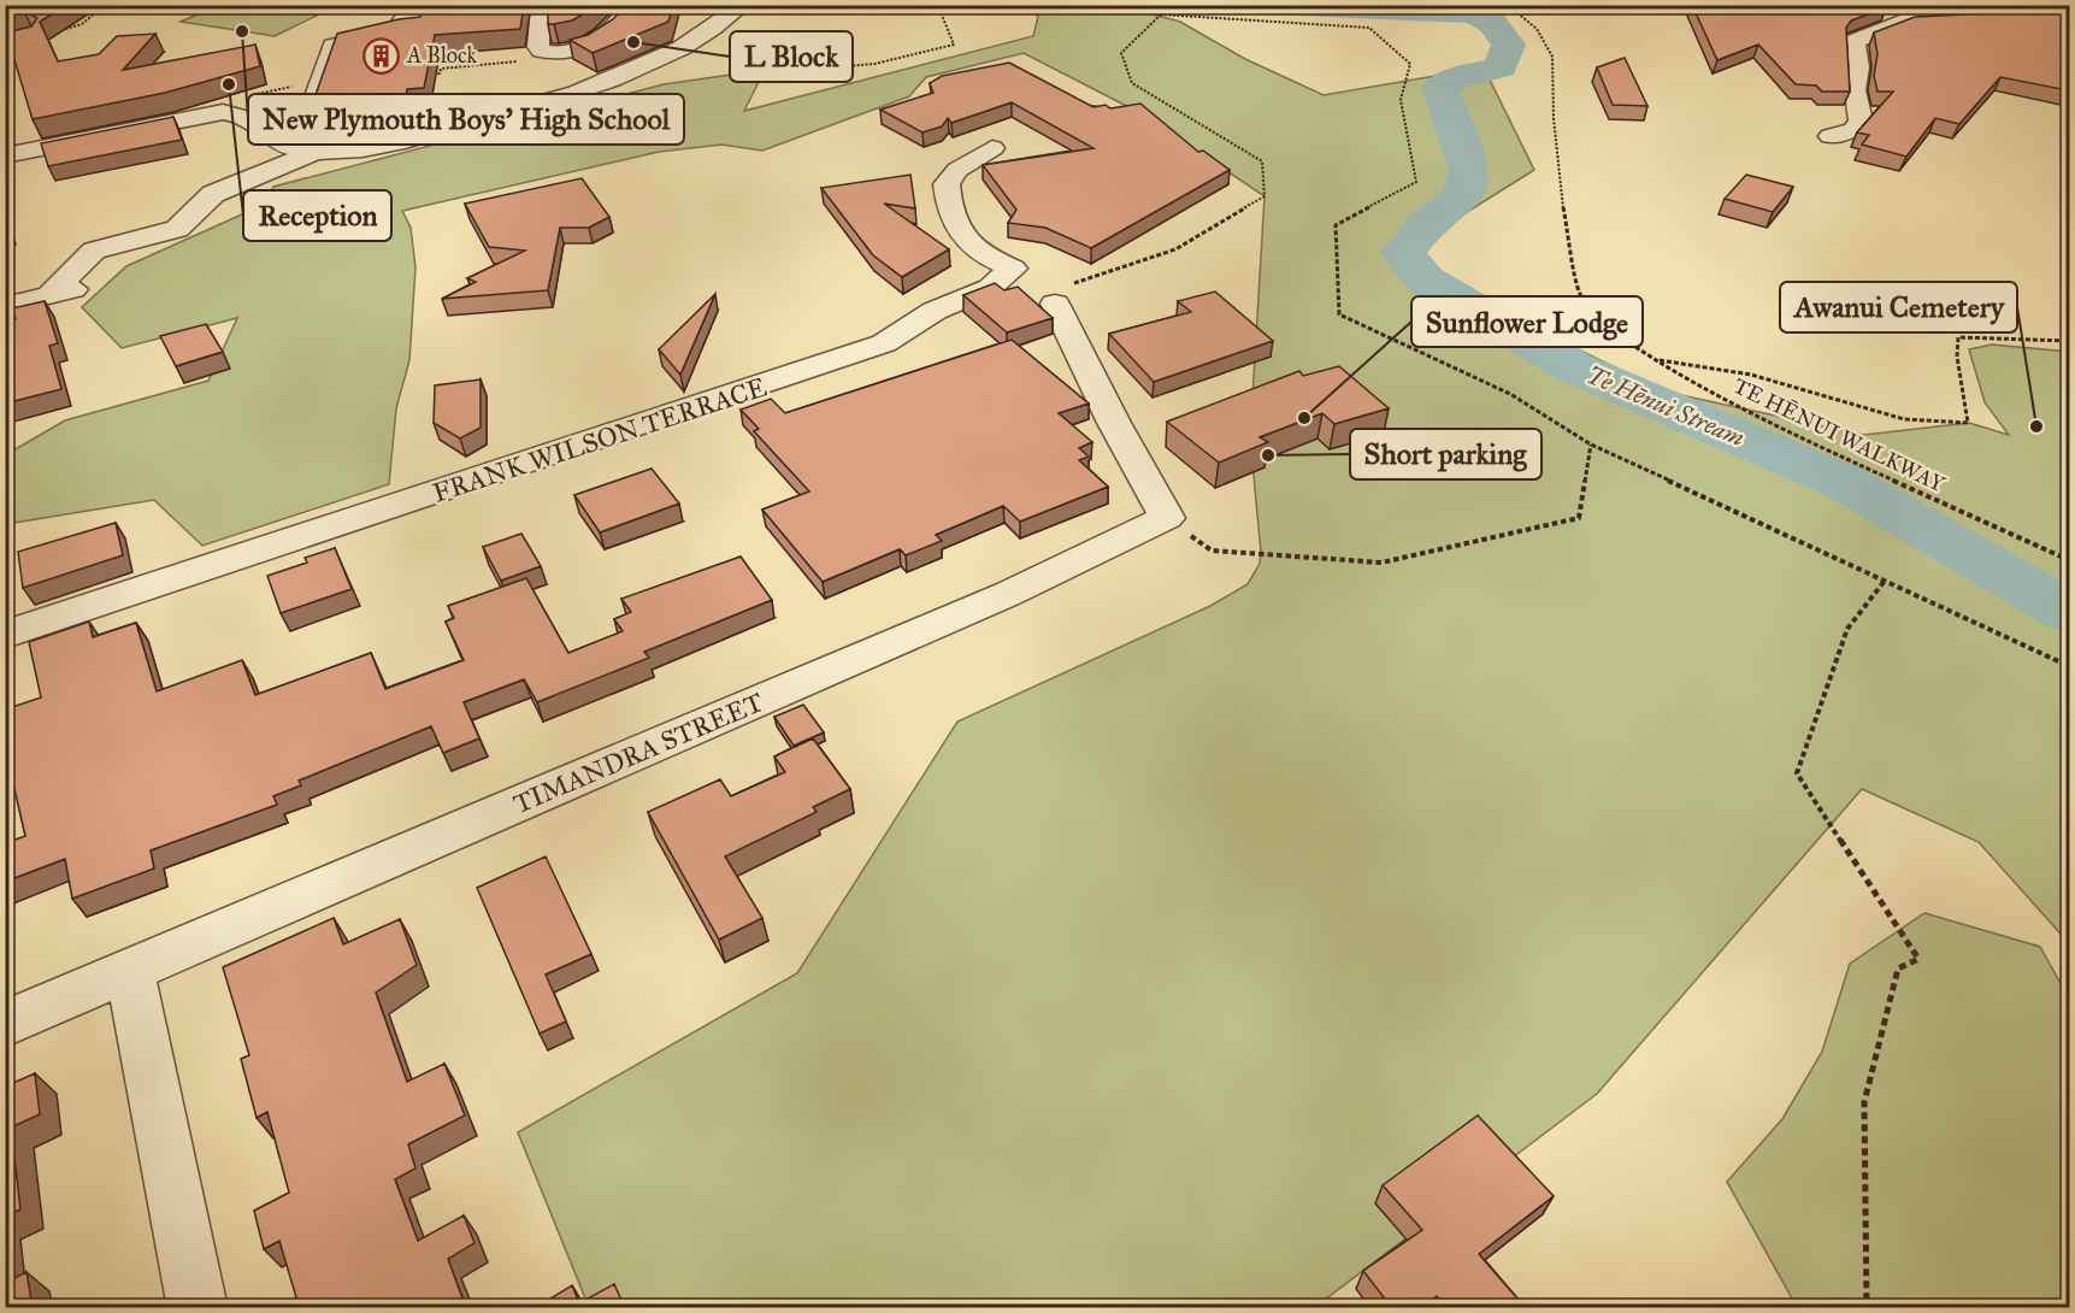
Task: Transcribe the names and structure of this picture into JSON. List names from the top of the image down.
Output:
{
  "streets": {
    "street": ["FRANK WILSON TERRACE", "TIMANDRA STREET"],
    "path": ["TE HĒNUI WALKWAY"]
  },
  "water": ["Te Hēnui Stream"],
  "places": {
    "other": [
      "New Plymouth Boys' High School",
      "L Block",
      "Reception",
      "Sunflower Lodge",
      "Awanui Cemetery",
      "Short parking"
    ],
    "building": ["A Block"]
  }
}
